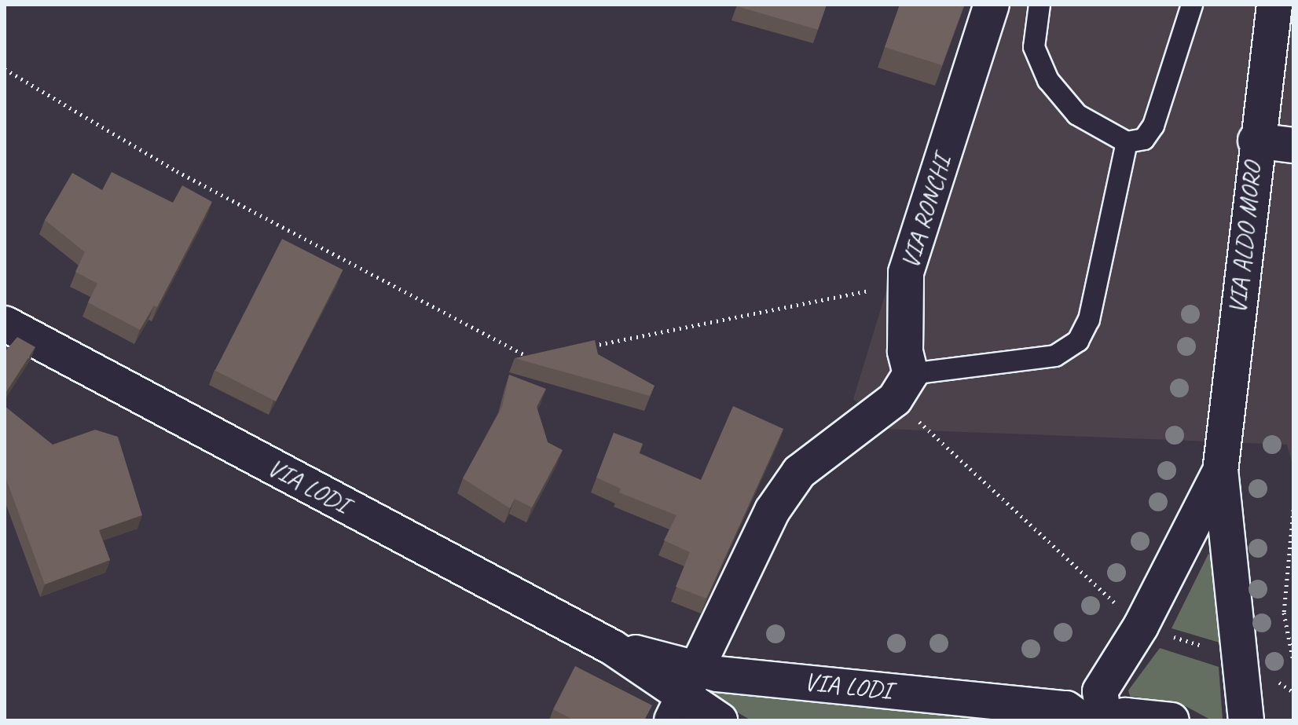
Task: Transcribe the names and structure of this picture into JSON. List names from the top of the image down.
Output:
{
  "streets": {
    "street": ["VIA RONCHI", "VIA ALDO MORO", "VIA LODI"]
  },
  "crossings": [
    ["VIA ALDO MORO", "VIA LODI"]
  ]
}
